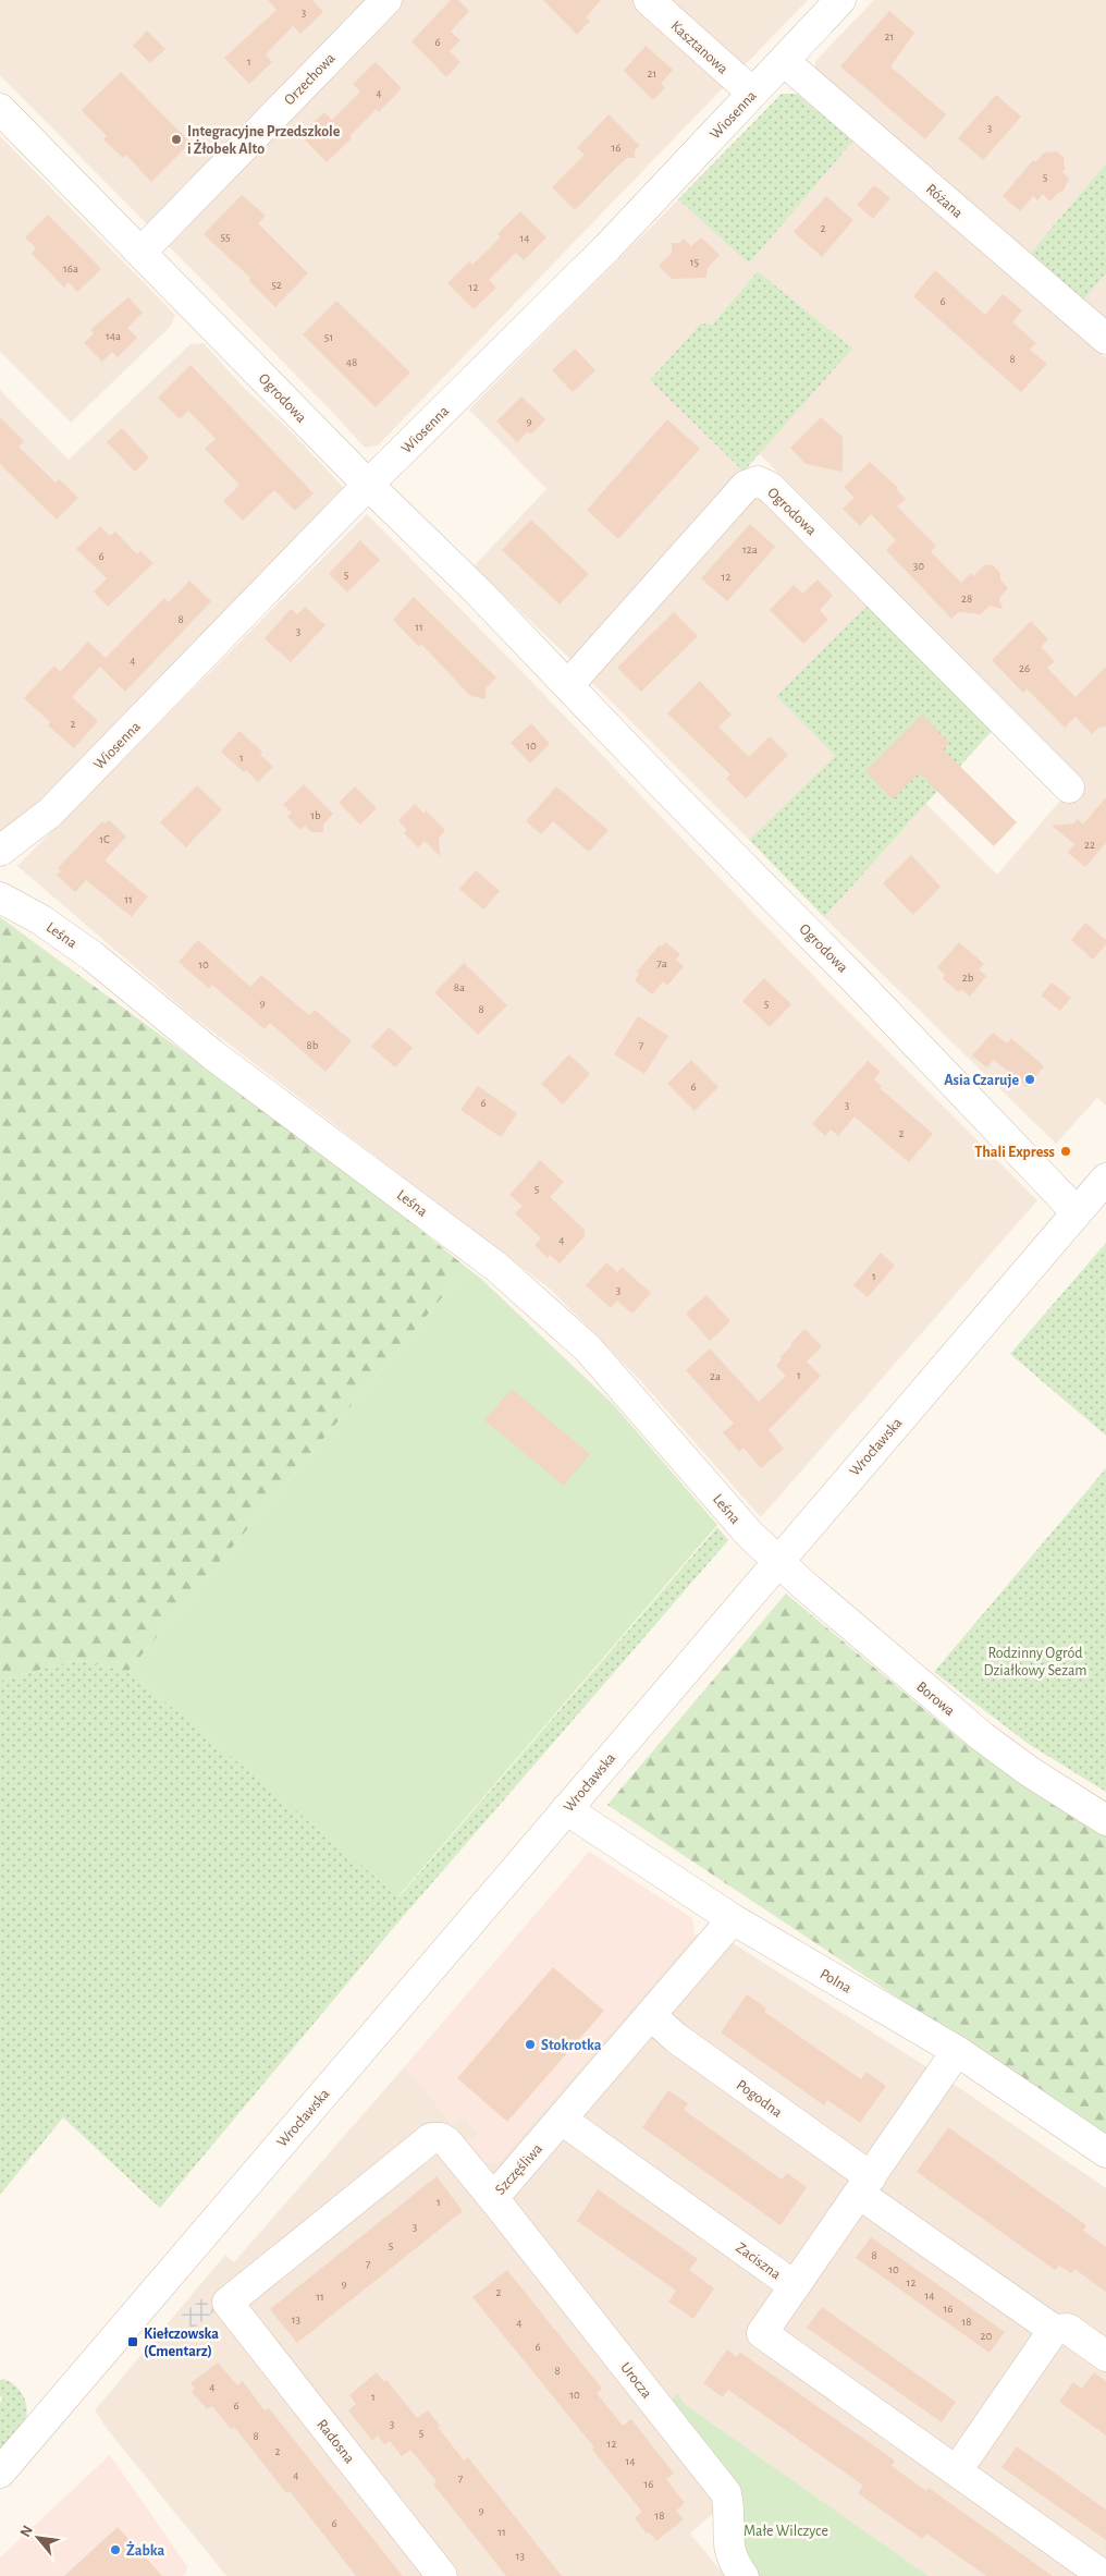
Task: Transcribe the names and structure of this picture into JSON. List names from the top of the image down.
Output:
{
  "streets": {
    "street": [
      "Kasztanowa",
      "Orzechowa",
      "Wiosenna",
      "Różana",
      "Ogrodowa",
      "Leśna",
      "Wrocławska",
      "Borowa",
      "Polna",
      "Pogodna",
      "Szczęśliwa",
      "Zaciszna",
      "Urocza",
      "Radosna"
    ]
  },
  "crossings": [
    ["Kasztanowa", "Wiosenna"],
    ["Orzechowa", "Ogrodowa"],
    ["Wiosenna", "Różana"],
    ["Wiosenna", "Ogrodowa"],
    ["Ogrodowa", "Wrocławska"],
    ["Leśna", "Wrocławska"],
    ["Leśna", "Borowa"],
    ["Wrocławska", "Borowa"],
    ["Wrocławska", "Polna"],
    ["Polna", "Szczęśliwa"],
    ["Pogodna", "Szczęśliwa"],
    ["Szczęśliwa", "Zaciszna"],
    ["Szczęśliwa", "Urocza"],
    ["Szczęśliwa", "Radosna"]
  ],
  "parks": ["Rodzinny Ogród Działkowy Sezam", "Małe Wilczyce"],
  "places": {
    "other": [
      "Integracyjne Przedszkole i Żłobek Alto",
      "Asia Czaruje",
      "Thali Express",
      "Stokrotka",
      "Żabka"
    ],
    "transit": ["Kiełczowska (Cmentarz)"]
  },
  "house_numbers": [
    "3",
    "21",
    "6",
    "1",
    "21",
    "4",
    "3",
    "16",
    "5",
    "2",
    "55",
    "14",
    "15",
    "16a",
    "52",
    "12",
    "6",
    "14a",
    "51",
    "8",
    "48",
    "9",
    "12a",
    "6",
    "30",
    "5",
    "12",
    "28",
    "8",
    "11",
    "3",
    "4",
    "26",
    "2",
    "10",
    "1",
    "1b",
    "1C",
    "22",
    "11",
    "7a",
    "10",
    "2b",
    "8a",
    "9",
    "5",
    "8",
    "8b",
    "7",
    "6",
    "6",
    "3",
    "2",
    "5",
    "4",
    "1",
    "3",
    "1",
    "2a",
    "1",
    "3",
    "5",
    "8",
    "7",
    "10",
    "12",
    "9",
    "2",
    "14",
    "11",
    "16",
    "13",
    "18",
    "4",
    "20",
    "6",
    "8",
    "4",
    "10",
    "1",
    "6",
    "3",
    "5",
    "8",
    "12",
    "2",
    "14",
    "4",
    "7",
    "16",
    "9",
    "18",
    "6",
    "11",
    "13"
  ],
  "north": "top left"
}
